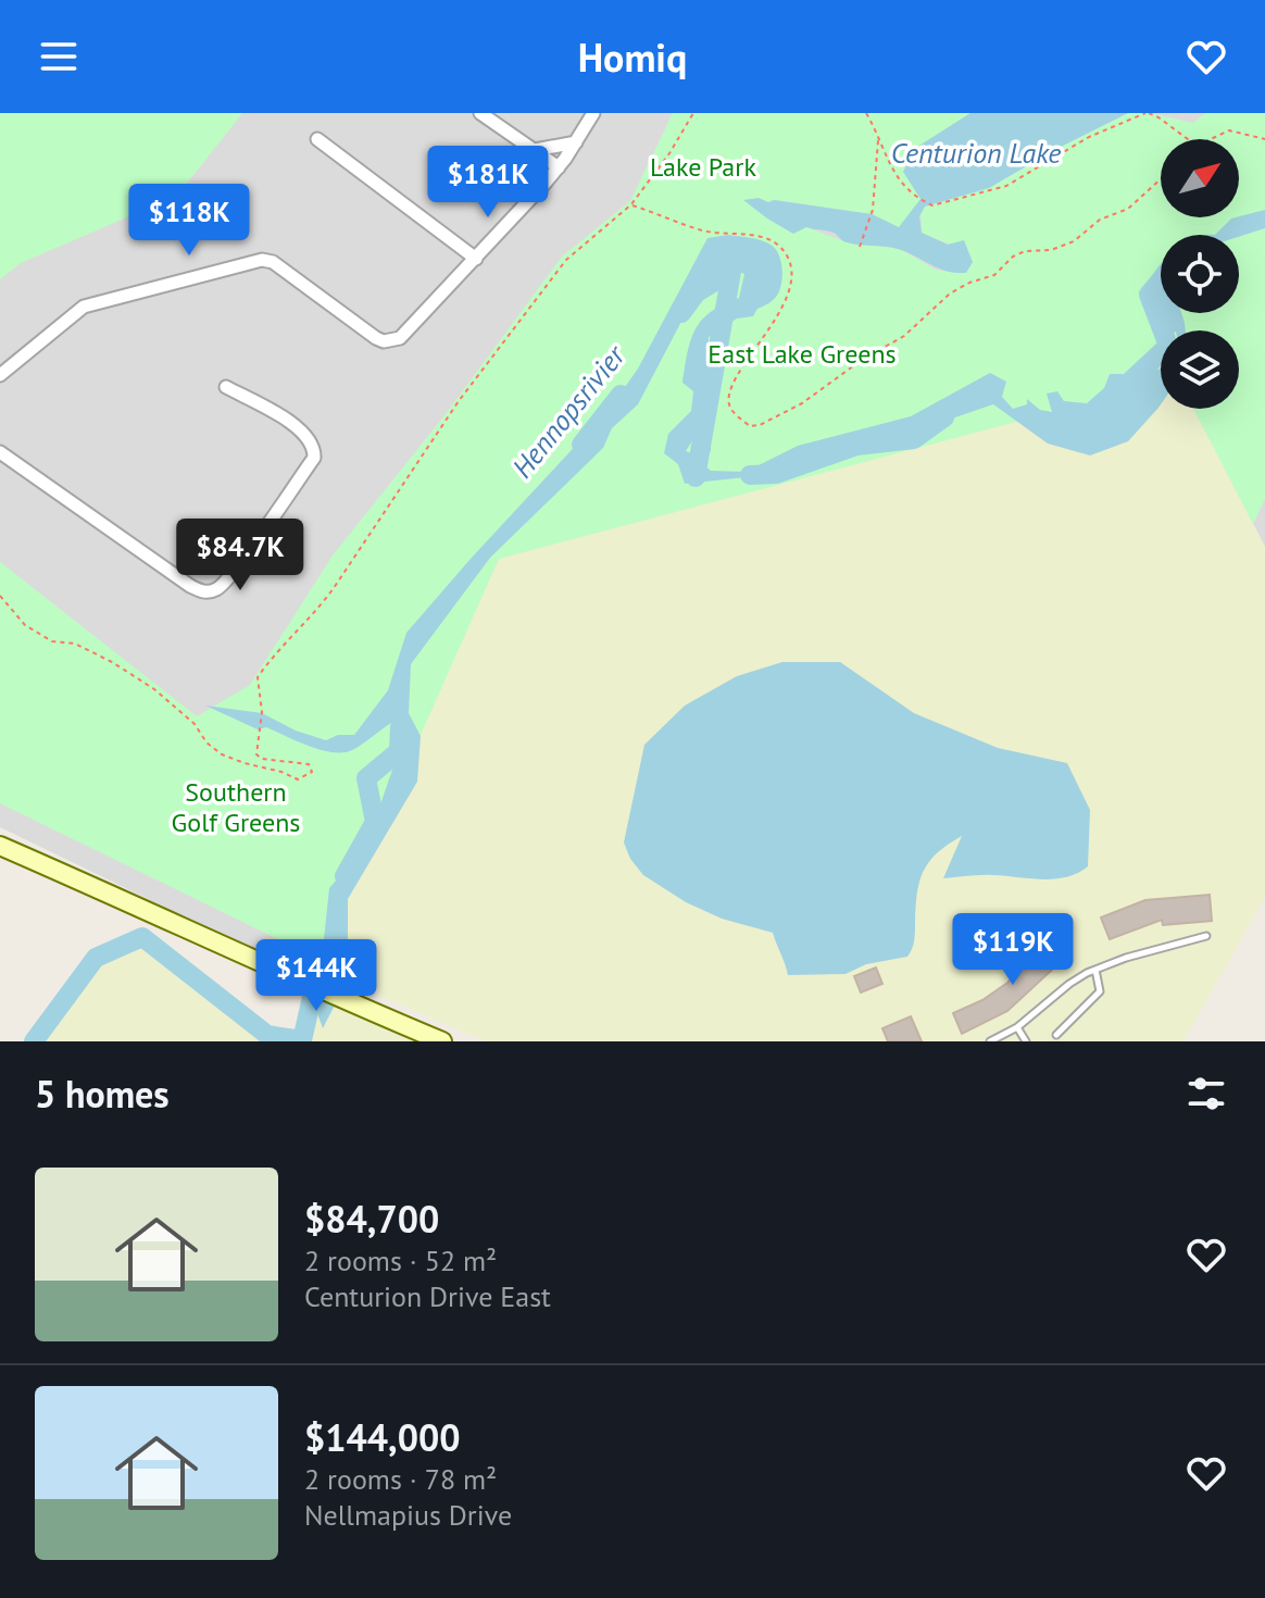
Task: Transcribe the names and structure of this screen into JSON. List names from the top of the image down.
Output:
{
  "water": ["Centurion Lake", "Hennopsrivier"],
  "parks": ["Lake Park", "East Lake Greens", "Southern Golf Greens"],
  "north": "top right",
  "page": {
    "header": "Homiq",
    "price": [
      "$181K",
      "$118K",
      "$84.7K",
      "$119K",
      "$144K"
    ],
    "heading": "5 homes",
    "list": [
      {
        "name": "$84,700",
        "note": "2 rooms · 52 m² · Centurion Drive East"
      },
      {
        "name": "$144,000",
        "note": "2 rooms · 78 m² · Nellmapius Drive"
      }
    ]
  }
}
